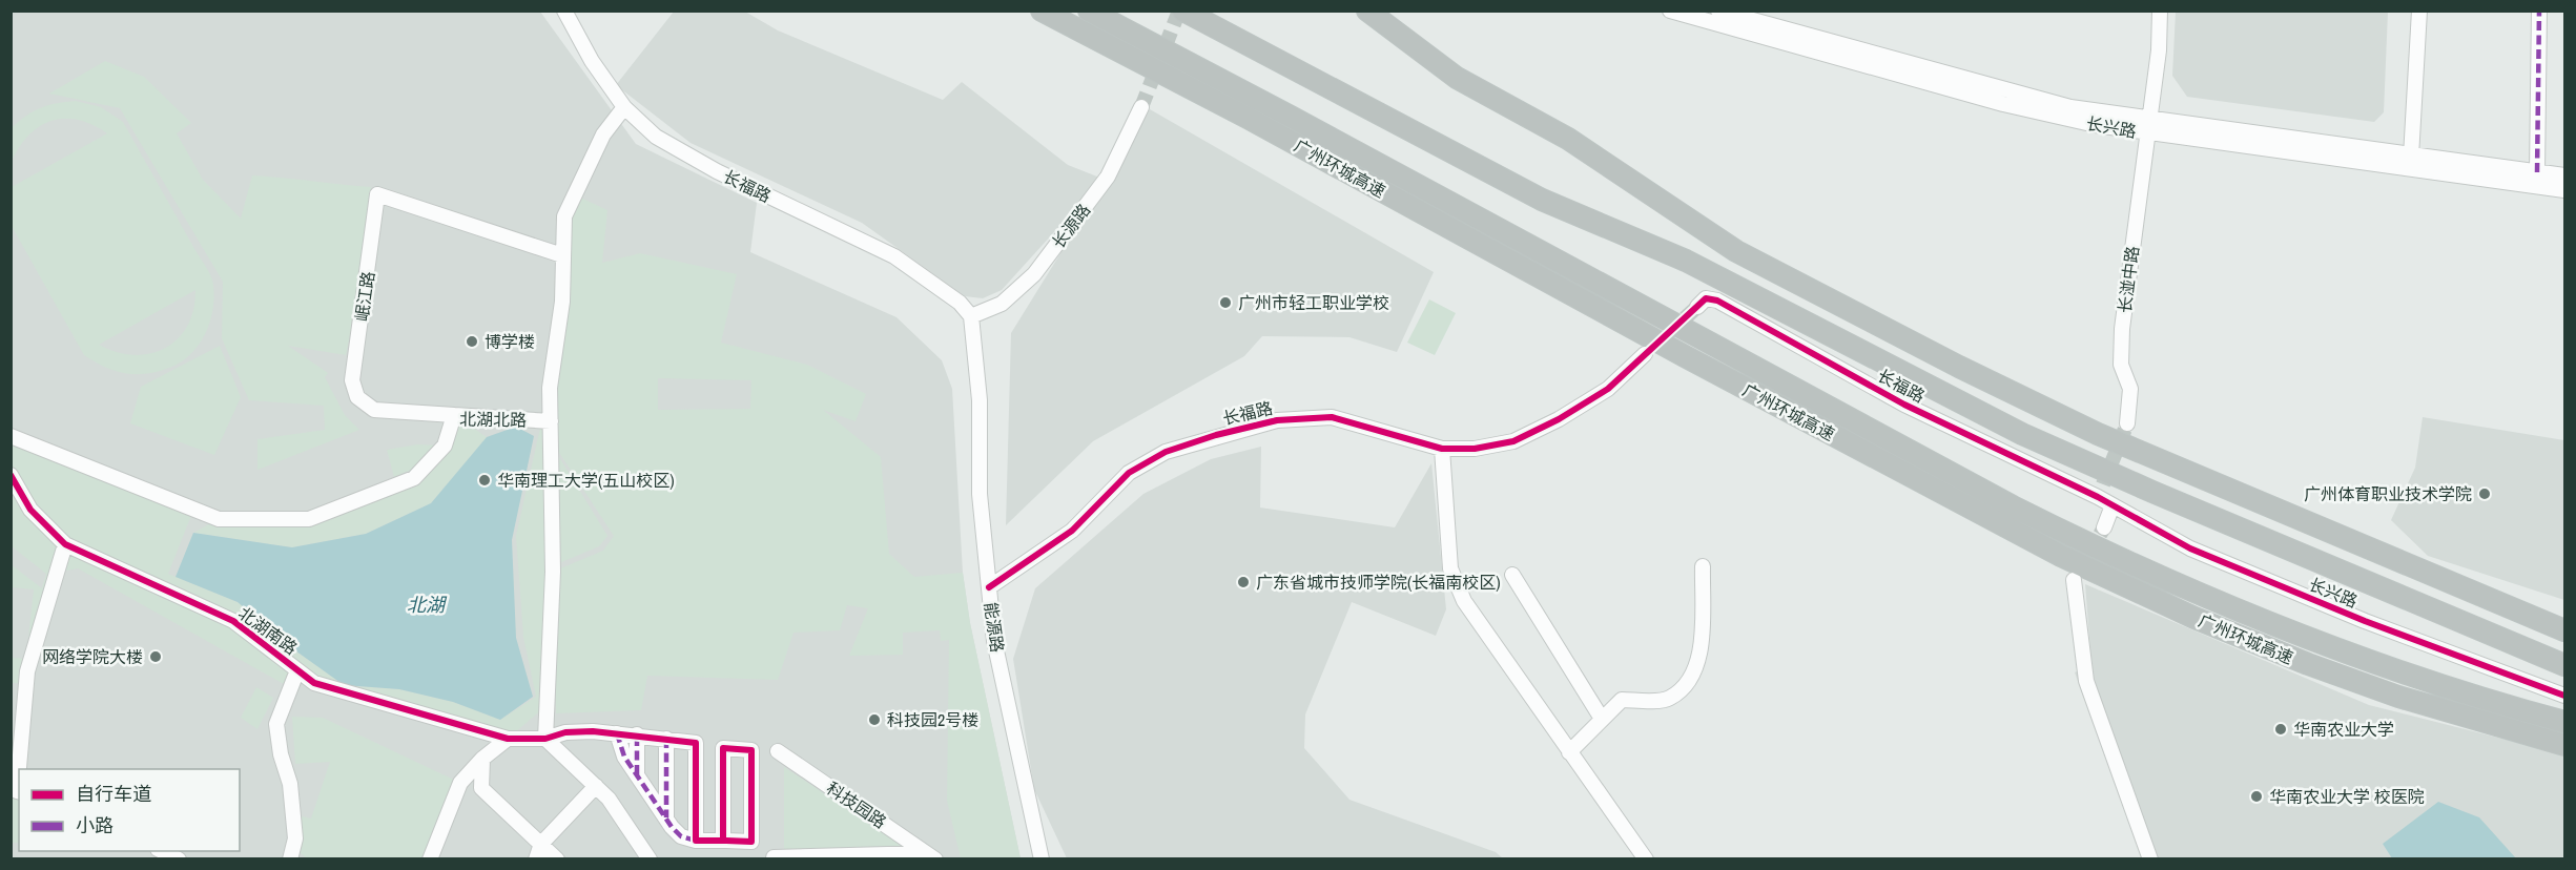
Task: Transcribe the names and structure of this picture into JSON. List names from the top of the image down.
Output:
{
  "streets": {
    "highway": ["广州环城高速"],
    "street": [
      "长兴路",
      "长福路",
      "长源路",
      "长湴中路",
      "岷江路",
      "北湖北路",
      "能源路",
      "北湖南路",
      "科技园路"
    ]
  },
  "crossings": [
    ["长兴路", "长福路"],
    ["长兴路", "长湴中路"],
    ["长福路", "长源路"],
    ["长福路", "北湖北路"],
    ["长福路", "能源路"],
    ["长源路", "能源路"],
    ["岷江路", "北湖北路"]
  ],
  "water": ["北湖"],
  "places": [
    "广州市轻工职业学校",
    "博学楼",
    "华南理工大学(五山校区)",
    "广州体育职业技术学院",
    "广东省城市技师学院(长福南校区)",
    "网络学院大楼",
    "科技园2号楼",
    "华南农业大学",
    "华南农业大学 校医院"
  ],
  "legend": ["自行车道", "小路"]
}
